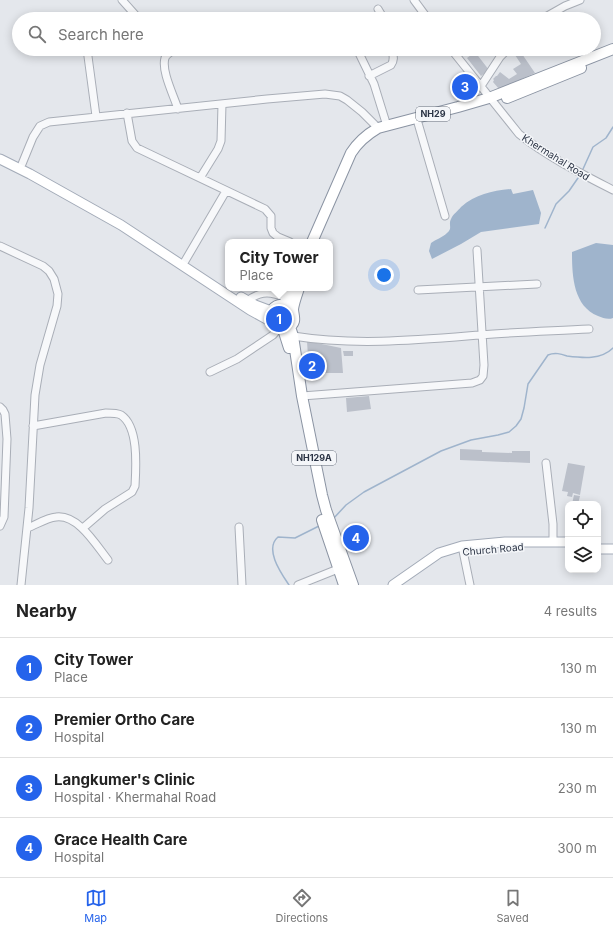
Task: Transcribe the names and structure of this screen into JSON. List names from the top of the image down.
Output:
{
  "streets": {
    "highway": ["NH29", "NH129A"],
    "main road": ["Church Road"],
    "street": ["Khermahal Road"]
  },
  "crossings": [
    ["NH29", "Khermahal Road"]
  ],
  "page": {
    "search": "Search here",
    "pins": [
      "3",
      "1",
      "2",
      "4"
    ],
    "popup": ["City Tower", "Place"],
    "heading": ["Nearby", "4 results"],
    "list": [
      {
        "mark": "1",
        "name": "City Tower",
        "note": "Place",
        "value": "130 m"
      },
      {
        "mark": "2",
        "name": "Premier Ortho Care",
        "note": "Hospital",
        "value": "130 m"
      },
      {
        "mark": "3",
        "name": "Langkumer's Clinic",
        "note": "Hospital · Khermahal Road",
        "value": "230 m"
      },
      {
        "mark": "4",
        "name": "Grace Health Care",
        "note": "Hospital",
        "value": "300 m"
      }
    ],
    "nav": ["Map", "Directions", "Saved"]
  }
}
